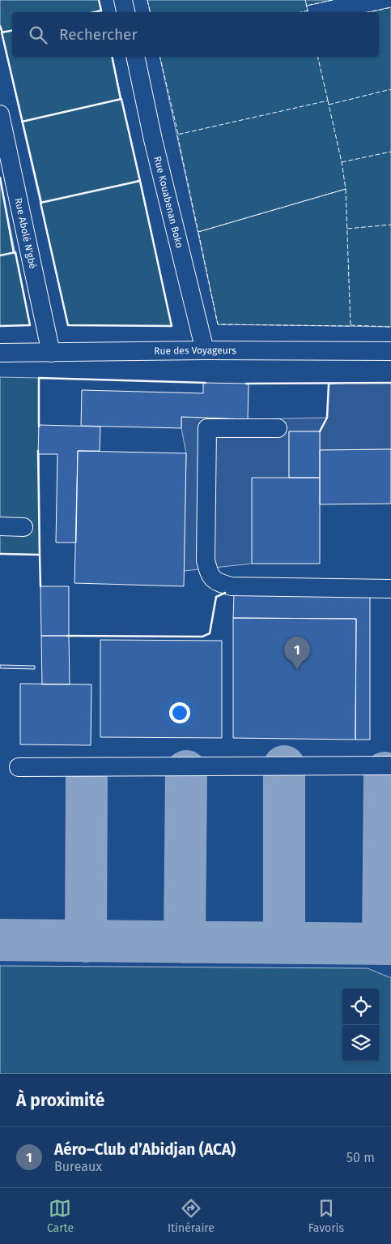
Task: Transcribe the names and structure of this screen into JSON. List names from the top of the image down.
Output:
{
  "streets": {
    "street": ["Rue Kouabenan Boko", "Rue Abolé N'gbé", "Rue des Voyageurs"]
  },
  "crossings": [
    ["Rue Kouabenan Boko", "Rue des Voyageurs"],
    ["Rue Abolé N'gbé", "Rue des Voyageurs"]
  ],
  "page": {
    "search": "Rechercher",
    "pins": "1",
    "heading": "À proximité",
    "list": [
      {
        "mark": "1",
        "name": "Aéro–Club d’Abidjan (ACA)",
        "note": "Bureaux",
        "value": "50 m"
      }
    ],
    "nav": ["Carte", "Itinéraire", "Favoris"]
  }
}
